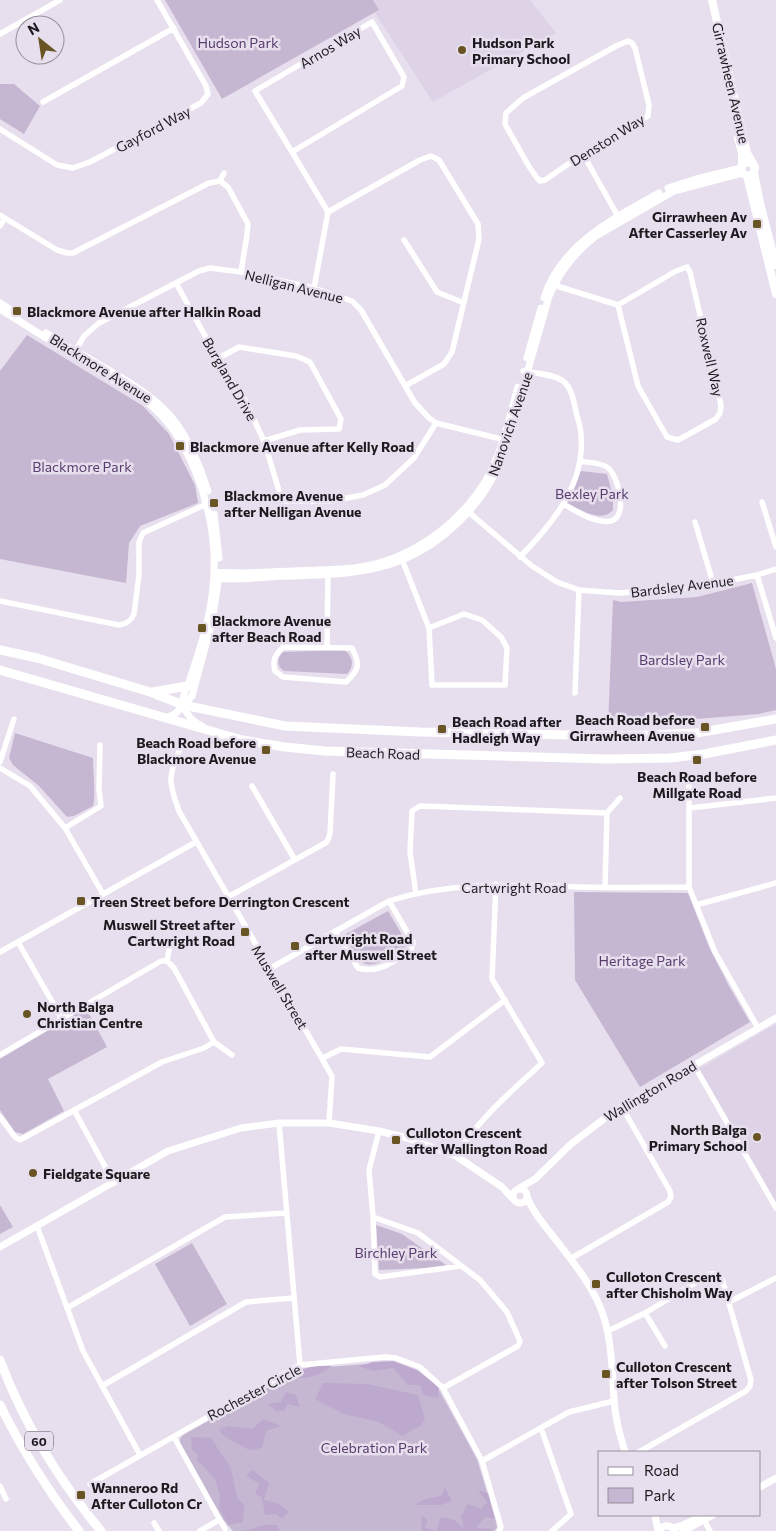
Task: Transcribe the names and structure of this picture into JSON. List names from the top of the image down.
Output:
{
  "streets": {
    "main road": ["Girrawheen Avenue", "Beach Road", "60"],
    "street": [
      "Arnos Way",
      "Gayford Way",
      "Denston Way",
      "Nelligan Avenue",
      "Roxwell Way",
      "Blackmore Avenue",
      "Burgland Drive",
      "Nanovich Avenue",
      "Bardsley Avenue",
      "Cartwright Road",
      "Muswell Street",
      "Wallington Road",
      "Rochester Circle"
    ]
  },
  "crossings": [
    ["Girrawheen Avenue", "Nanovich Avenue"],
    ["Nelligan Avenue", "Blackmore Avenue"],
    ["Nelligan Avenue", "Burgland Drive"],
    ["Nelligan Avenue", "Nanovich Avenue"],
    ["Blackmore Avenue", "Nanovich Avenue"],
    ["Blackmore Avenue", "Beach Road"],
    ["Nanovich Avenue", "Bardsley Avenue"],
    ["Cartwright Road", "Muswell Street"]
  ],
  "parks": [
    "Hudson Park",
    "Blackmore Park",
    "Bexley Park",
    "Bardsley Park",
    "Heritage Park",
    "Birchley Park",
    "Celebration Park"
  ],
  "places": {
    "other": [
      "Hudson Park Primary School",
      "North Balga Christian Centre",
      "North Balga Primary School",
      "Fieldgate Square"
    ],
    "transit": [
      "Girrawheen Av After Casserley Av",
      "Blackmore Avenue after Halkin Road",
      "Blackmore Avenue after Kelly Road",
      "Blackmore Avenue after Nelligan Avenue",
      "Blackmore Avenue after Beach Road",
      "Beach Road before Girrawheen Avenue",
      "Beach Road after Hadleigh Way",
      "Beach Road before Blackmore Avenue",
      "Beach Road before Millgate Road",
      "Treen Street before Derrington Crescent",
      "Muswell Street after Cartwright Road",
      "Cartwright Road after Muswell Street",
      "Culloton Crescent after Wallington Road",
      "Culloton Crescent after Chisholm Way",
      "Culloton Crescent after Tolson Street",
      "Wanneroo Rd After Culloton Cr"
    ]
  },
  "legend": ["Road", "Park"],
  "north": "top left"
}
